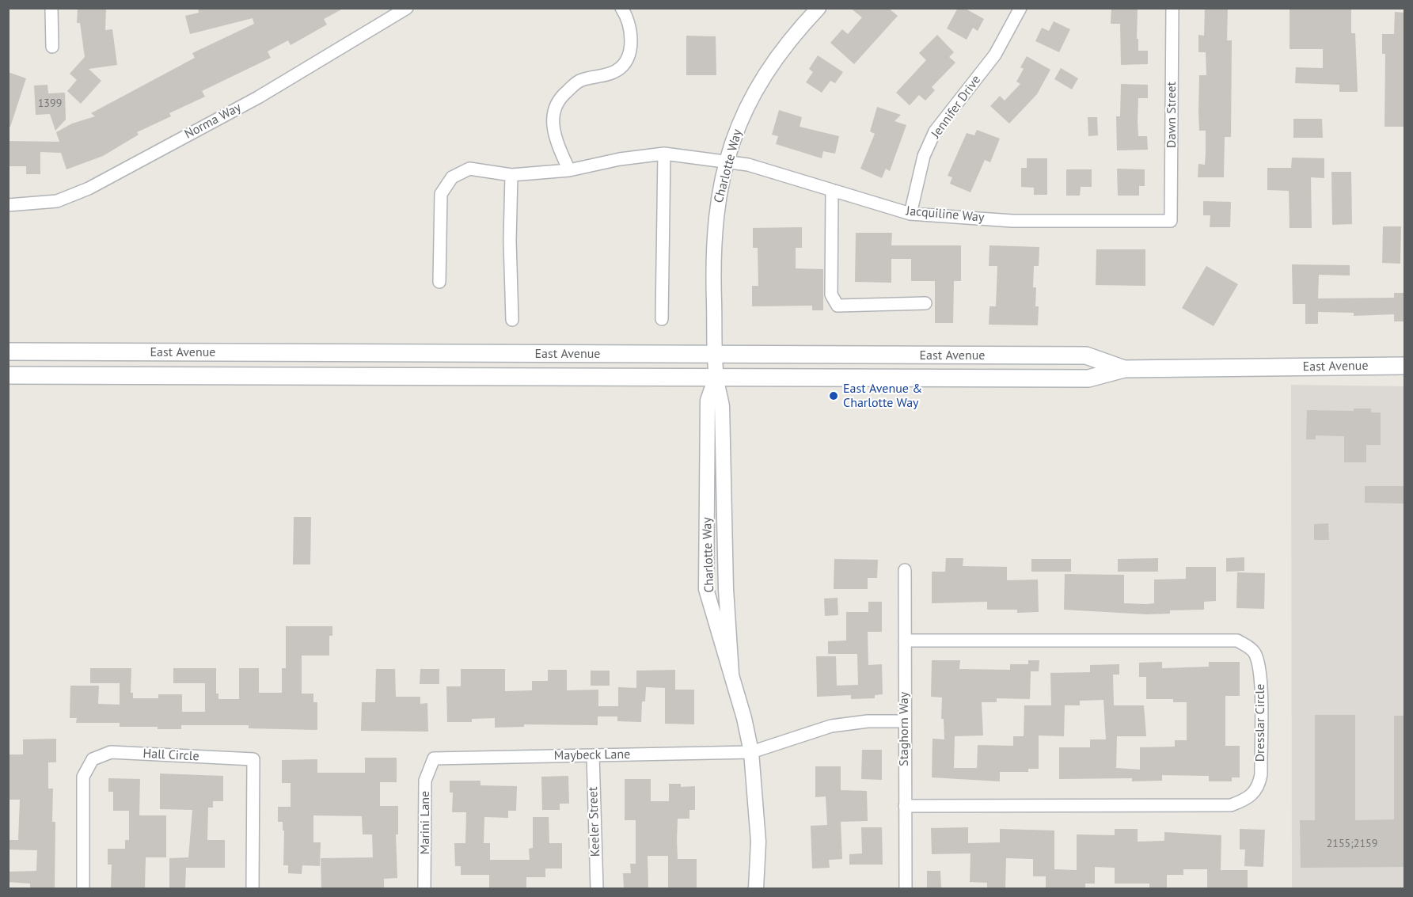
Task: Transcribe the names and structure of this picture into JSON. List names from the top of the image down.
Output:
{
  "streets": {
    "main road": ["East Avenue"],
    "street": [
      "Jennifer Drive",
      "Dawn Street",
      "Norma Way",
      "Charlotte Way",
      "Jacquiline Way",
      "Dresslar Circle",
      "Staghorn Way",
      "Hall Circle",
      "Maybeck Lane",
      "Keeler Street",
      "Marini Lane"
    ]
  },
  "crossings": [
    ["Jennifer Drive", "Jacquiline Way"],
    ["Dawn Street", "Jacquiline Way"],
    ["Charlotte Way", "Jacquiline Way"],
    ["Charlotte Way", "East Avenue"],
    ["Charlotte Way", "Maybeck Lane"],
    ["Dresslar Circle", "Staghorn Way"],
    ["Staghorn Way", "Maybeck Lane"],
    ["Maybeck Lane", "Keeler Street"],
    ["Maybeck Lane", "Marini Lane"]
  ],
  "places": ["East Avenue & Charlotte Way"],
  "house_numbers": ["1399", "2155;2159"]
}
